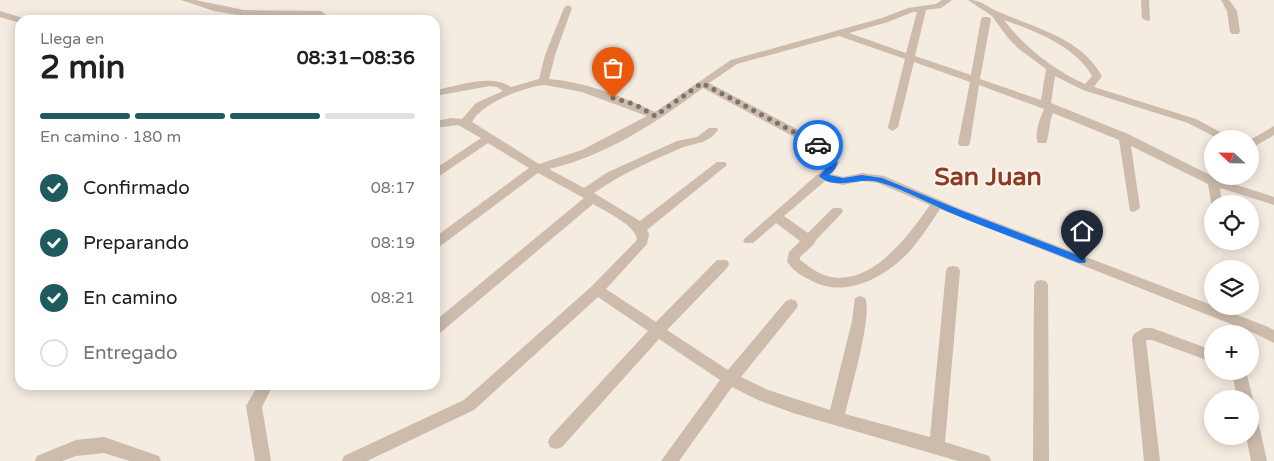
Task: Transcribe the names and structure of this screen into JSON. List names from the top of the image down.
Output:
{
  "districts": ["San Juan"],
  "north": "left",
  "page": {
    "heading": ["2 min", "Llega en", "08:31–08:36"],
    "bar": "En camino · 180 m",
    "map_buttons": ["+", "−"],
    "list": [
      ["Confirmado", "08:17"],
      ["Preparando", "08:19"],
      ["En camino", "08:21"],
      "Entregado"
    ]
  }
}
